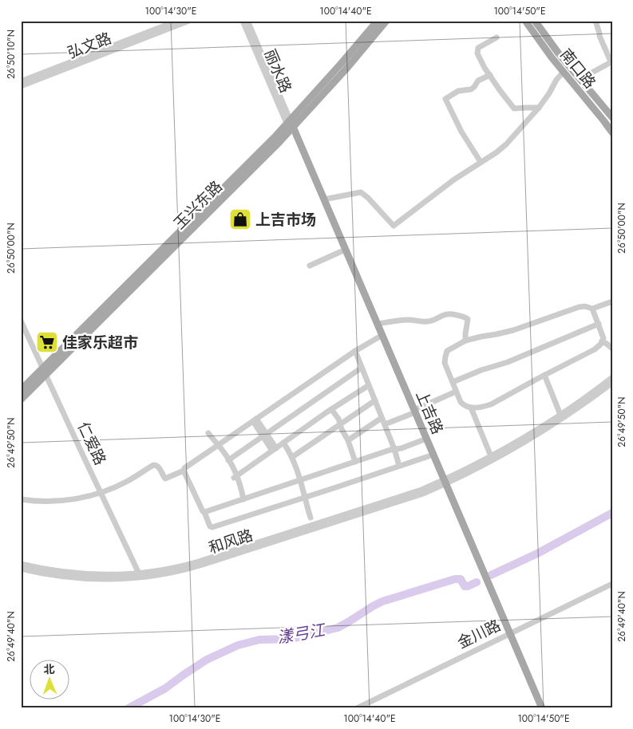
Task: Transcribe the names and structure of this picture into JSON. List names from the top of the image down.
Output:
{
  "streets": {
    "main road": ["南口路", "玉兴东路", "上吉路"],
    "street": [
      "弘文路",
      "丽水路",
      "仁爱路",
      "和风路",
      "金川路"
    ]
  },
  "crossings": [
    ["丽水路", "玉兴东路"],
    ["丽水路", "上吉路"],
    ["玉兴东路", "上吉路"],
    ["玉兴东路", "仁爱路"],
    ["上吉路", "和风路"],
    ["上吉路", "金川路"],
    ["仁爱路", "和风路"]
  ],
  "water": ["漾弓江"],
  "places": {
    "shop": ["上吉市场"],
    "supermarket": ["佳家乐超市"]
  },
  "north": "top",
  "coordinates": [
    "100°14'30\"E",
    "100°14'40\"E",
    "100°14'50\"E",
    "26°50'10\"N",
    "26°50'00\"N",
    "26°49'50\"N",
    "26°49'40\"N"
  ]
}
